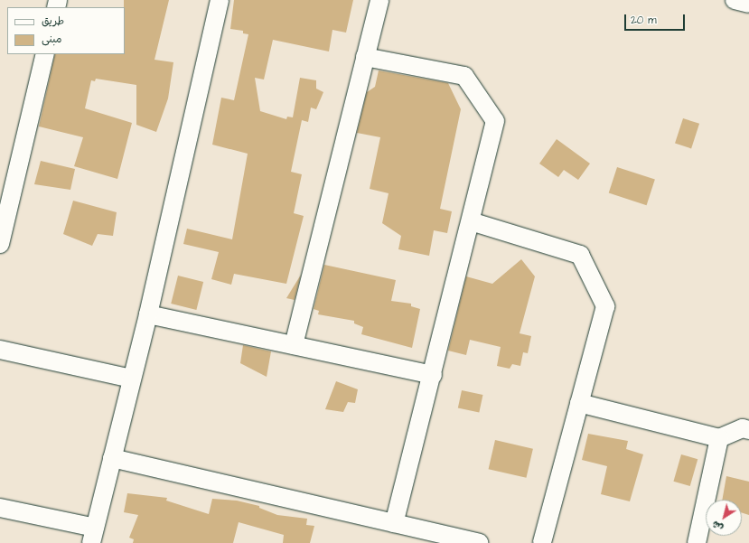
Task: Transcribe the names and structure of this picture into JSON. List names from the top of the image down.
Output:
{
  "legend": ["طريق", "مبنى"],
  "scale_bar": "20 m",
  "north": "bottom left"
}
